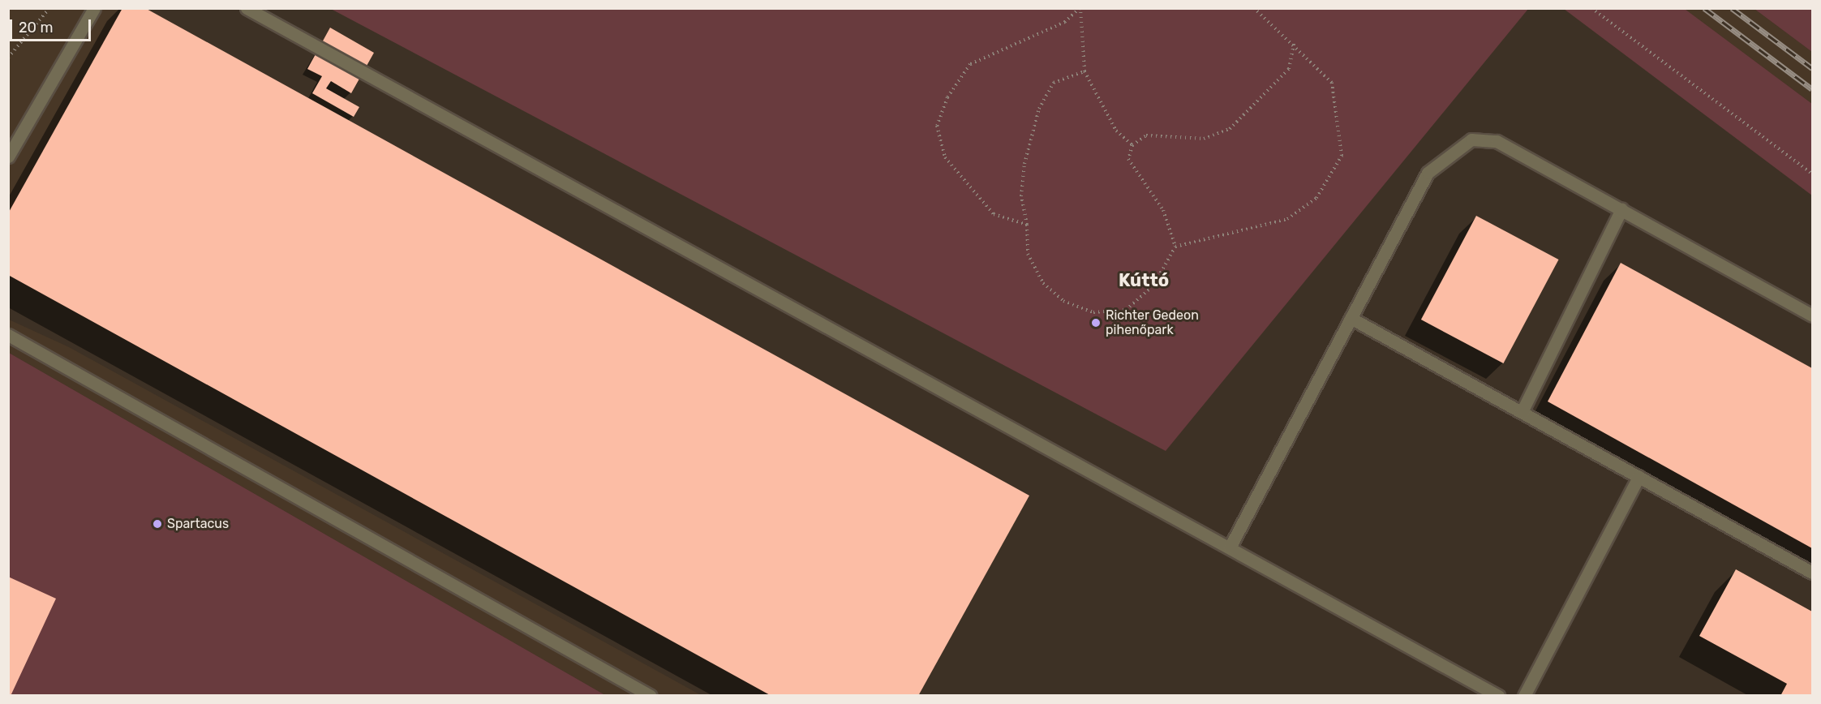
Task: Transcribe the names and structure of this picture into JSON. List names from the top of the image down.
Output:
{
  "districts": ["Kúttó"],
  "places": ["Richter Gedeon pihenőpark", "Spartacus"],
  "scale_bar": "20 m"
}
